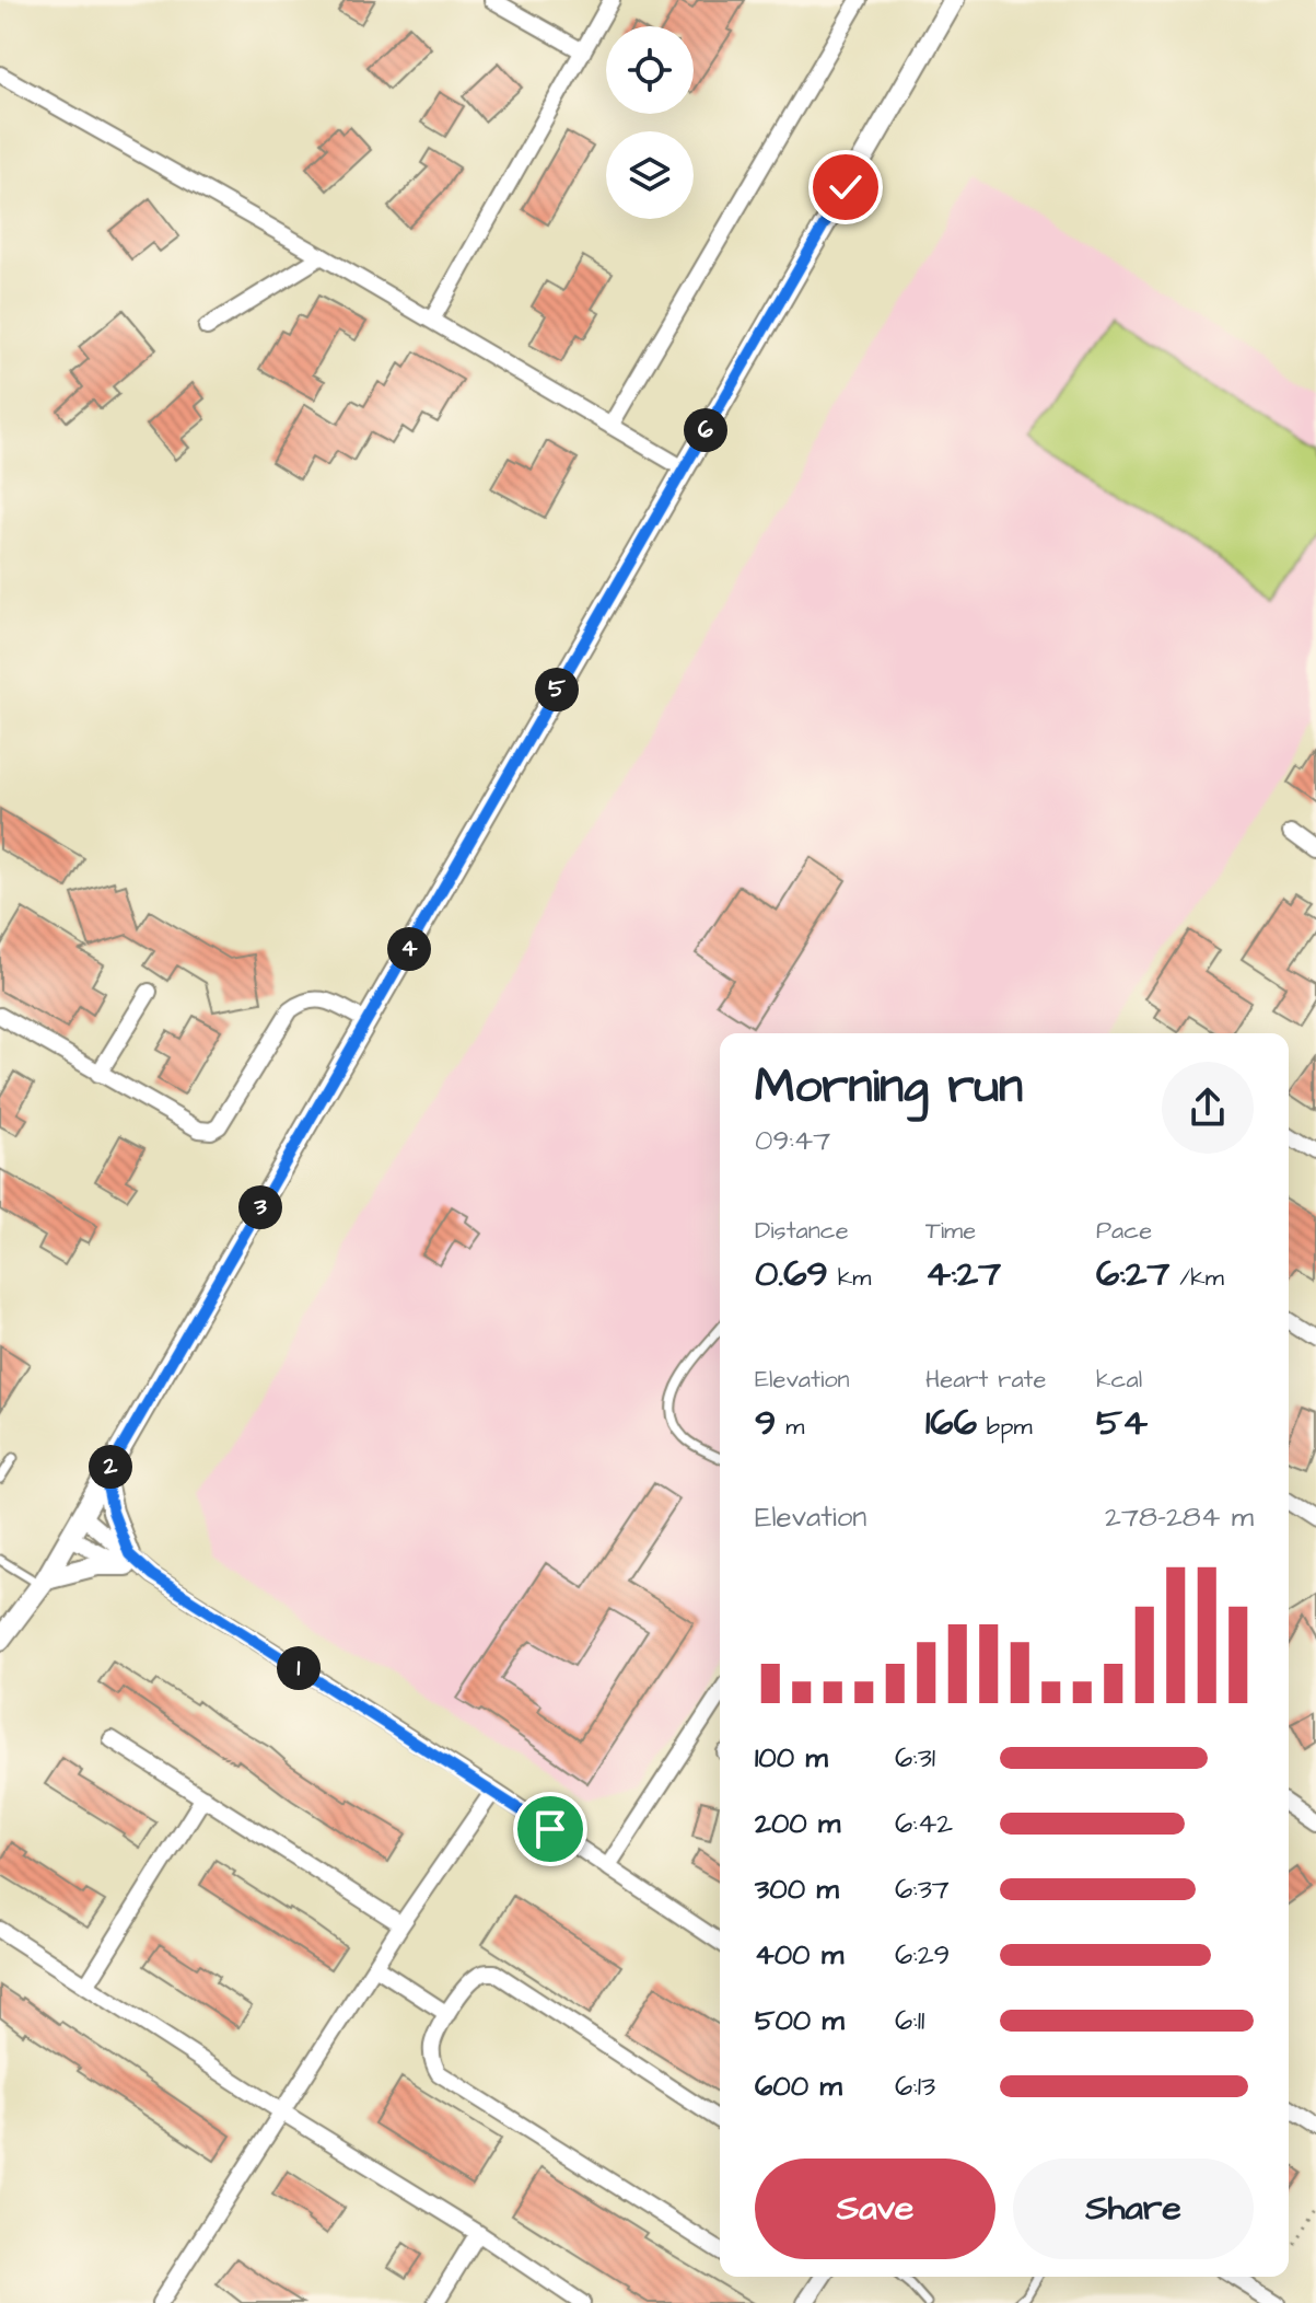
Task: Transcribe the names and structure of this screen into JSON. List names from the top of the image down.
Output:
{
  "page": {
    "pins": [
      "6",
      "5",
      "4",
      "3",
      "2",
      "1"
    ],
    "heading": ["Morning run", "09:47"],
    "stats": [
      ["Distance", "0.69 km"],
      ["Time", "4:27"],
      ["Pace", "6:27 /km"],
      ["Elevation", "9 m"],
      ["Heart rate", "166 bpm"],
      ["kcal", "54"]
    ],
    "chart": ["Elevation", "278–284 m"],
    "list": [
      {
        "name": "100 m",
        "note": "6:31"
      },
      {
        "name": "200 m",
        "note": "6:42"
      },
      {
        "name": "300 m",
        "note": "6:37"
      },
      {
        "name": "400 m",
        "note": "6:29"
      },
      {
        "name": "500 m",
        "note": "6:11"
      },
      {
        "name": "600 m",
        "note": "6:13"
      }
    ],
    "buttons": ["Save", "Share"]
  }
}
